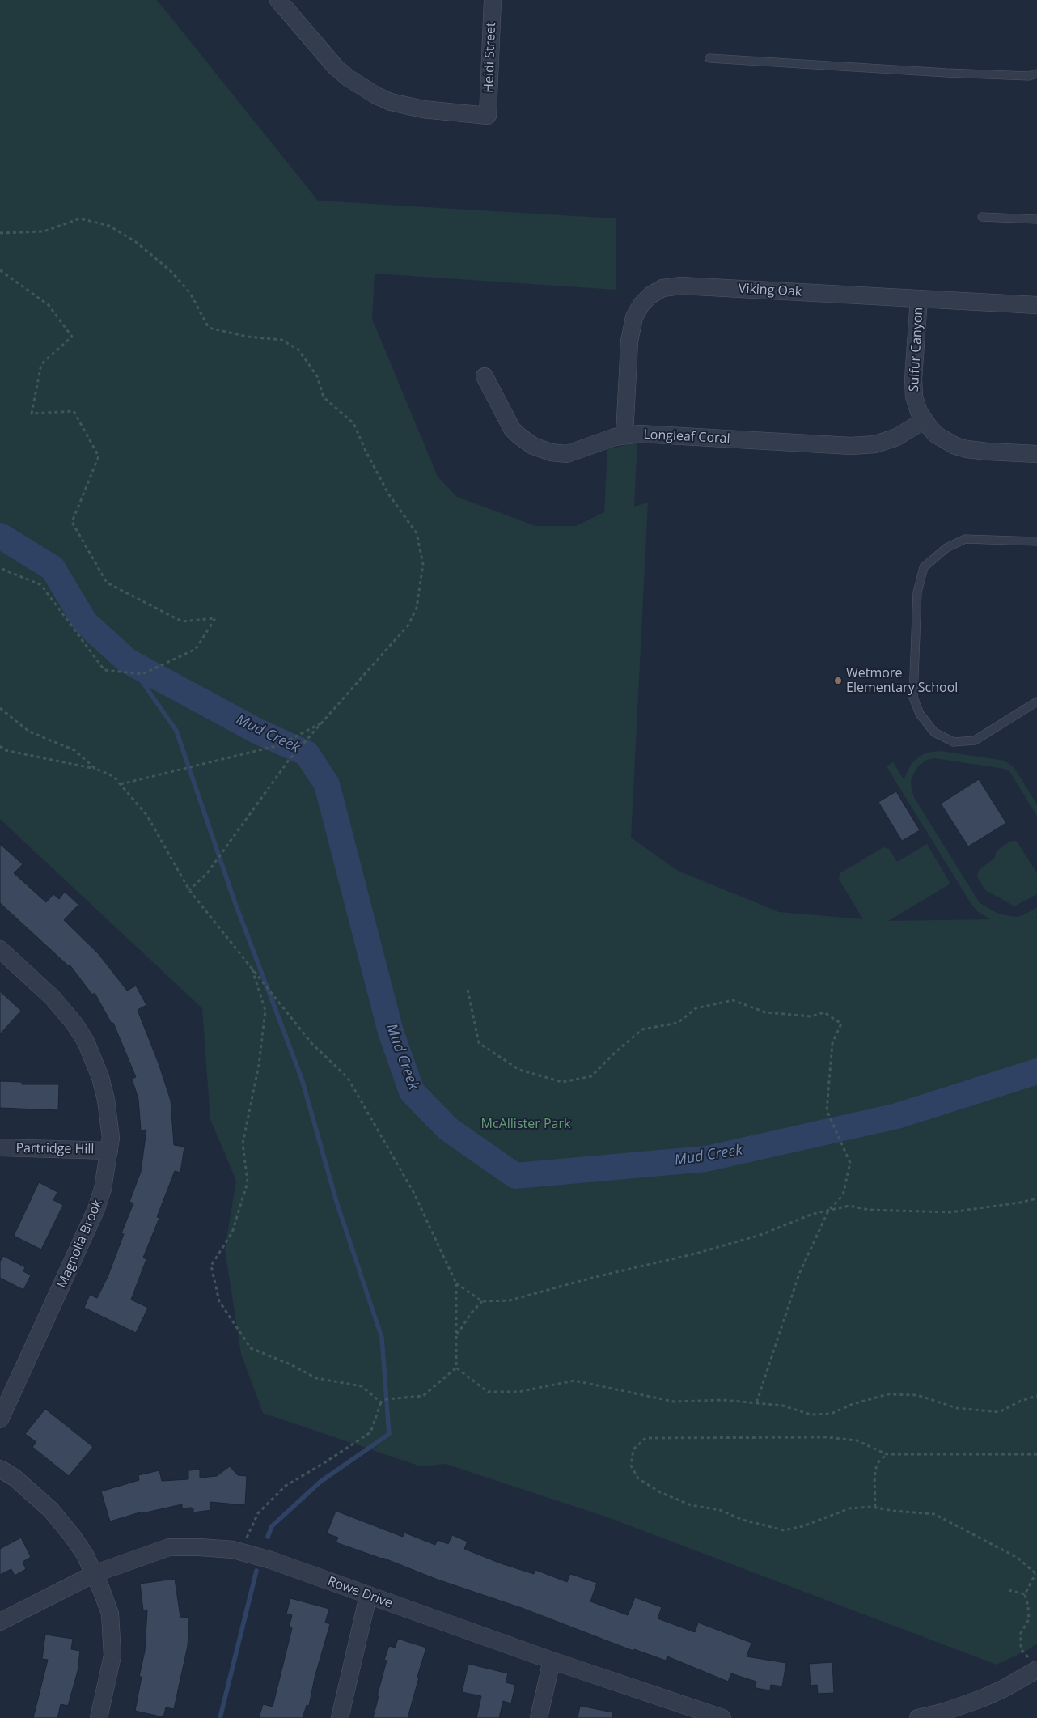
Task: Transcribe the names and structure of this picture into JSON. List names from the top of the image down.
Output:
{
  "streets": {
    "street": [
      "Heidi Street",
      "Viking Oak",
      "Sulfur Canyon",
      "Longleaf Coral",
      "Partridge Hill",
      "Magnolia Brook",
      "Rowe Drive"
    ]
  },
  "crossings": [
    ["Viking Oak", "Sulfur Canyon"],
    ["Viking Oak", "Longleaf Coral"],
    ["Sulfur Canyon", "Longleaf Coral"],
    ["Partridge Hill", "Magnolia Brook"]
  ],
  "water": ["Mud Creek"],
  "parks": ["McAllister Park"],
  "places": ["Wetmore Elementary School"]
}
